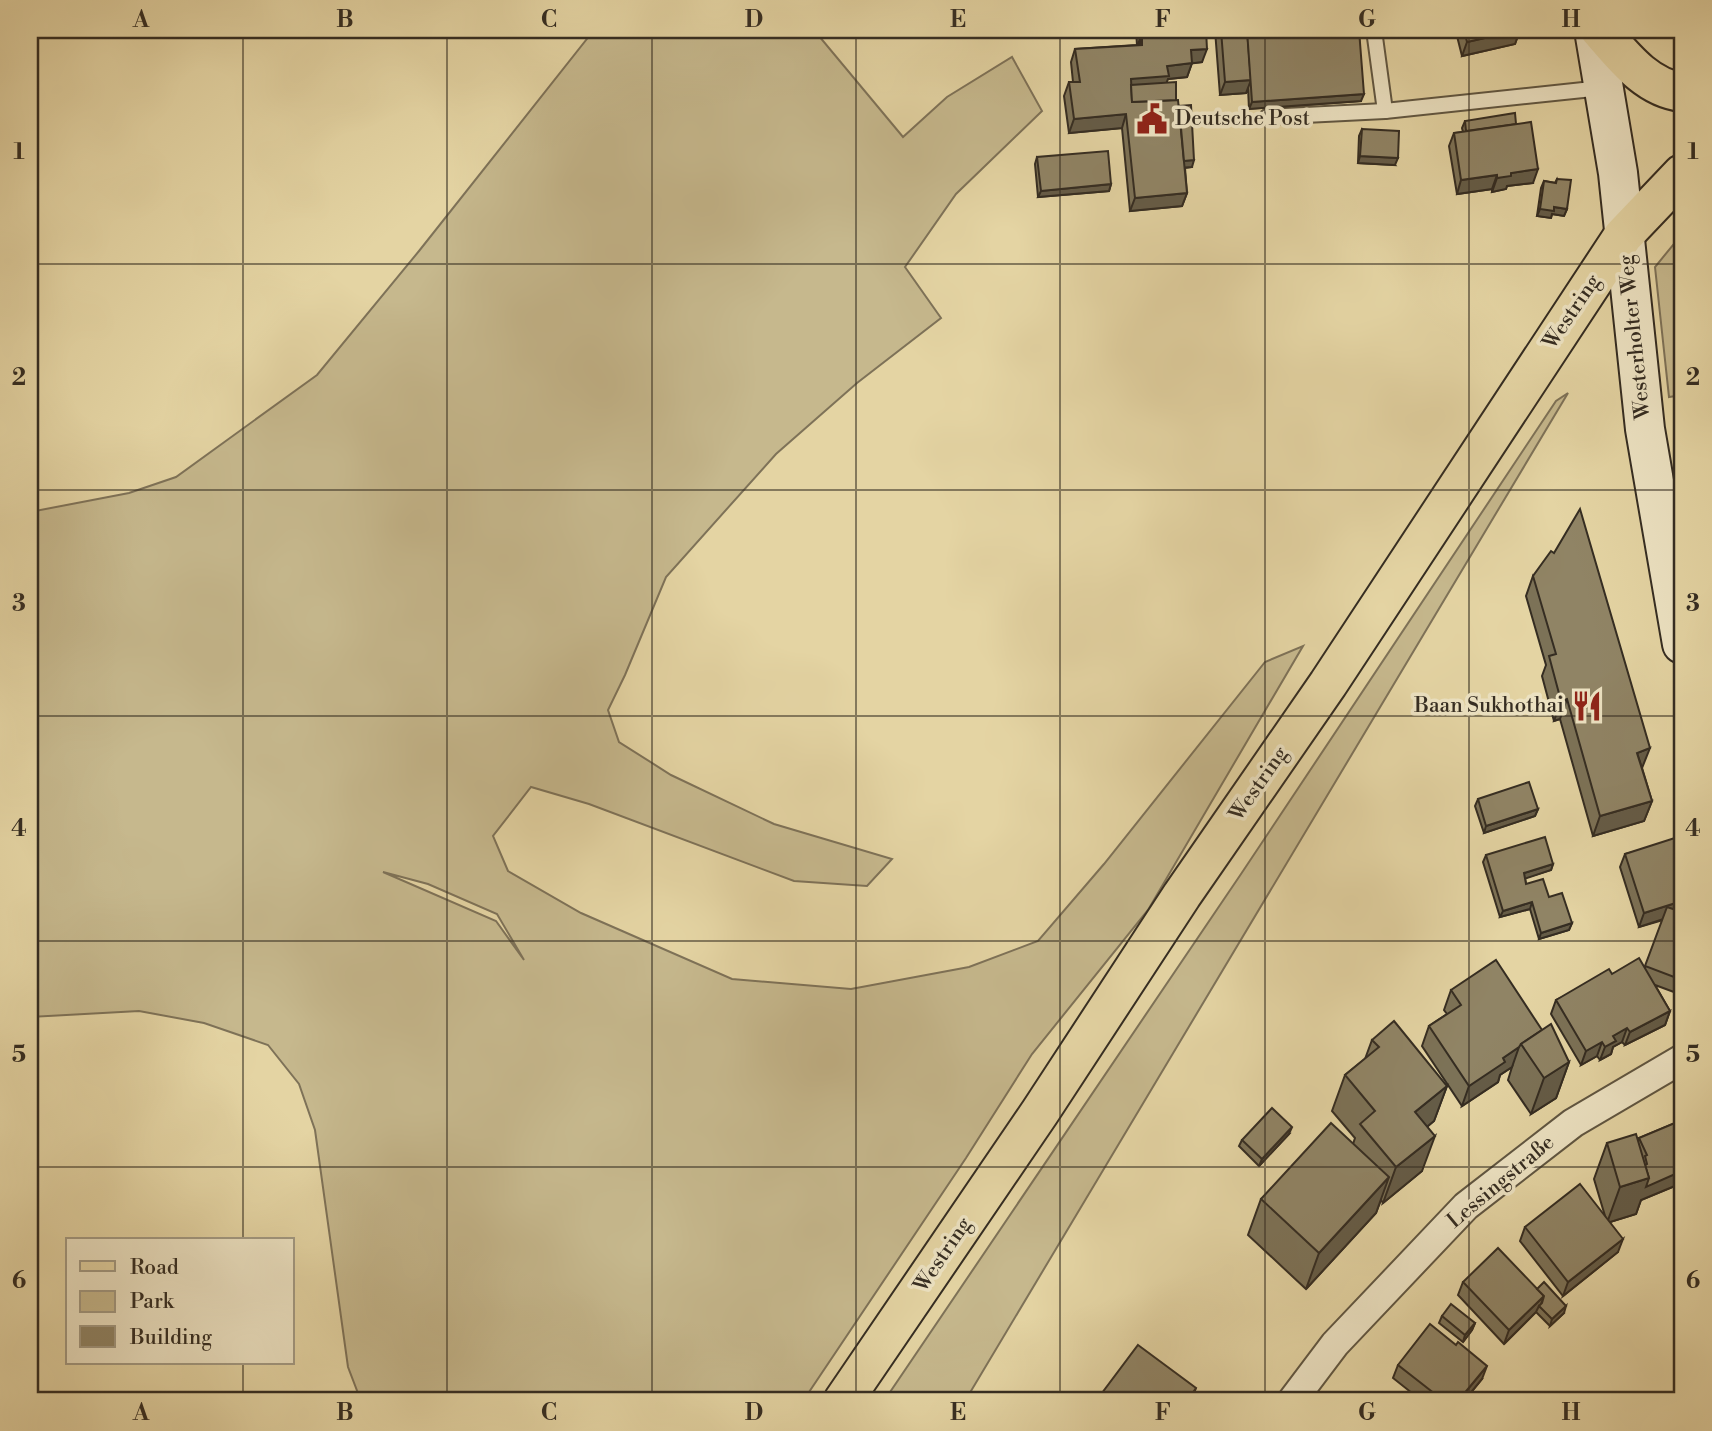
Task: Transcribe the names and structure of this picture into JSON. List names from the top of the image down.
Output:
{
  "streets": {
    "main road": ["Westring"],
    "street": ["Westerholter Weg", "Lessingstraße"]
  },
  "crossings": [
    ["Westring", "Westerholter Weg"]
  ],
  "places": {
    "public building": ["Deutsche Post"],
    "restaurant": ["Baan Sukhothai"]
  },
  "legend": ["Road", "Park", "Building"],
  "grid": {
    "columns": [
      "A",
      "B",
      "C",
      "D",
      "E",
      "F",
      "G",
      "H"
    ],
    "rows": [
      "1",
      "2",
      "3",
      "4",
      "5",
      "6"
    ]
  }
}
